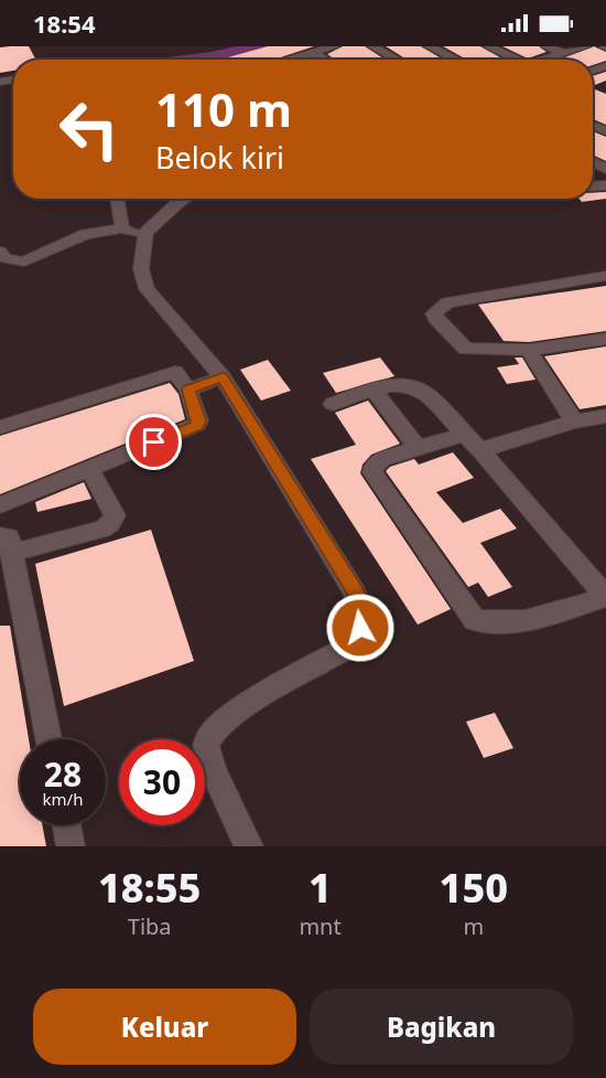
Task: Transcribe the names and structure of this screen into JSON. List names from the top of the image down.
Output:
{
  "page": {
    "status": "18:54",
    "turn": ["110 m", "Belok kiri"],
    "speed": "28 km/h",
    "limit": "30",
    "eta": [
      "18:55",
      "Tiba",
      "1",
      "mnt",
      "150",
      "m"
    ],
    "buttons": ["Keluar", "Bagikan"]
  }
}
